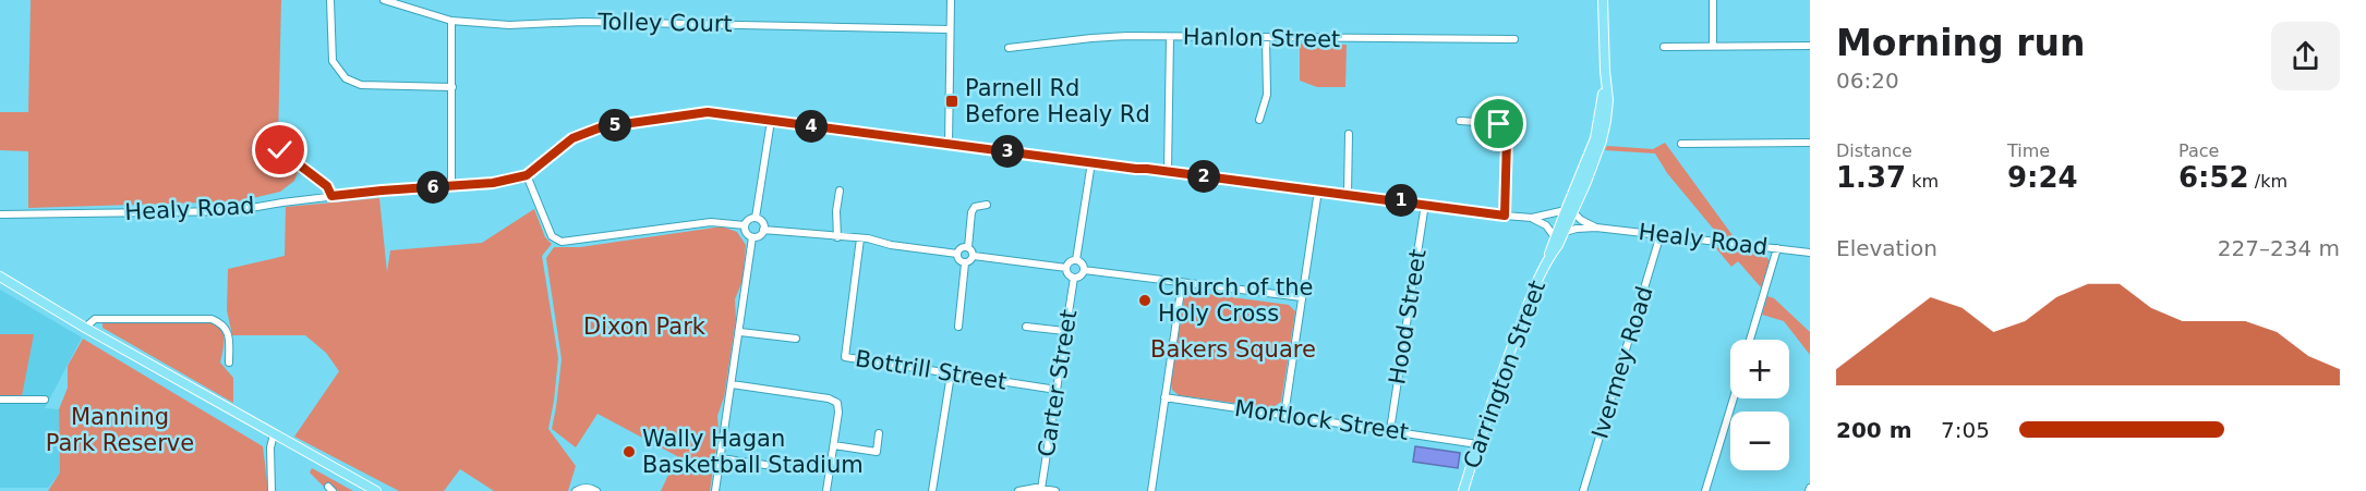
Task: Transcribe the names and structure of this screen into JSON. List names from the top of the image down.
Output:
{
  "streets": {
    "main road": ["Carrington Street"],
    "street": [
      "Tolley Court",
      "Hanlon Street",
      "Healy Road",
      "Hood Street",
      "Ivermey Road",
      "Bottrill Street",
      "Carter Street",
      "Mortlock Street"
    ]
  },
  "crossings": [
    ["Healy Road", "Hood Street"],
    ["Healy Road", "Ivermey Road"],
    ["Healy Road", "Carrington Street"],
    ["Hood Street", "Mortlock Street"],
    ["Bottrill Street", "Carter Street"],
    ["Carrington Street", "Mortlock Street"]
  ],
  "parks": ["Dixon Park", "Bakers Square", "Manning Park Reserve"],
  "places": {
    "transit": ["Parnell Rd Before Healy Rd"],
    "other": ["Church of the Holy Cross", "Wally Hagan Basketball Stadium"]
  },
  "page": {
    "heading": ["Morning run", "06:20"],
    "pins": [
      "5",
      "4",
      "3",
      "2",
      "6",
      "1"
    ],
    "stats": [
      ["Distance", "1.37 km"],
      ["Time", "9:24"],
      ["Pace", "6:52 /km"]
    ],
    "chart": ["Elevation", "227–234 m"],
    "map_buttons": ["+", "−"],
    "list": [
      {
        "name": "200 m",
        "note": "7:05"
      }
    ]
  }
}
